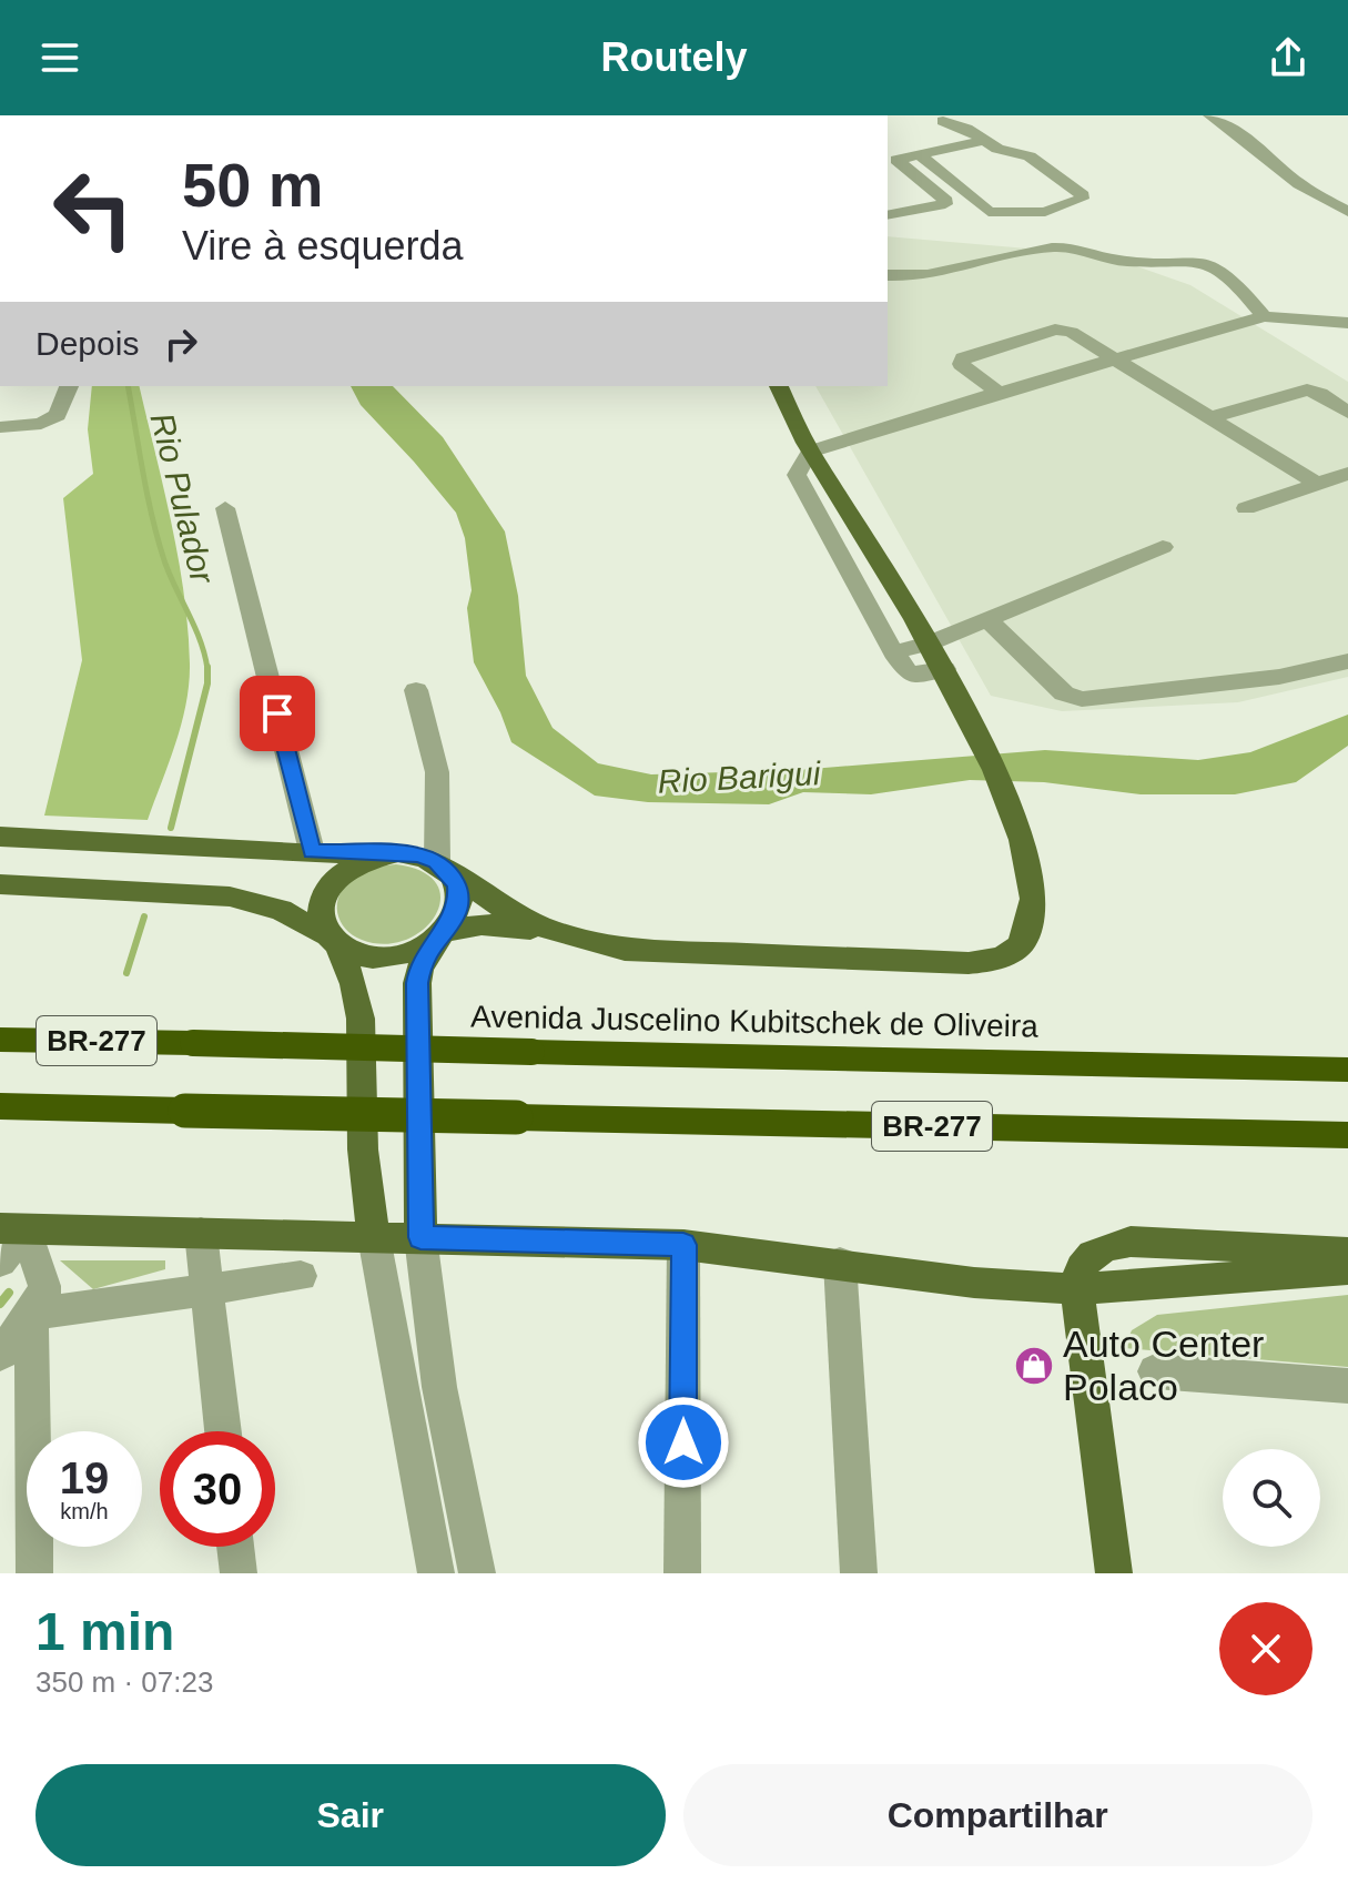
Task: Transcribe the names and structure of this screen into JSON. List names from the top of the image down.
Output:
{
  "streets": {
    "highway": ["Avenida Juscelino Kubitschek de Oliveira", "BR-277"]
  },
  "water": ["Rio Pulador", "Rio Barigui"],
  "places": {
    "shop": ["Auto Center Polaco"]
  },
  "page": {
    "header": "Routely",
    "turn": ["50 m", "Vire à esquerda"],
    "then": "Depois",
    "speed": "19 km/h",
    "limit": "30",
    "heading": ["1 min", "350 m · 07:23"],
    "buttons": ["Sair", "Compartilhar"]
  }
}
